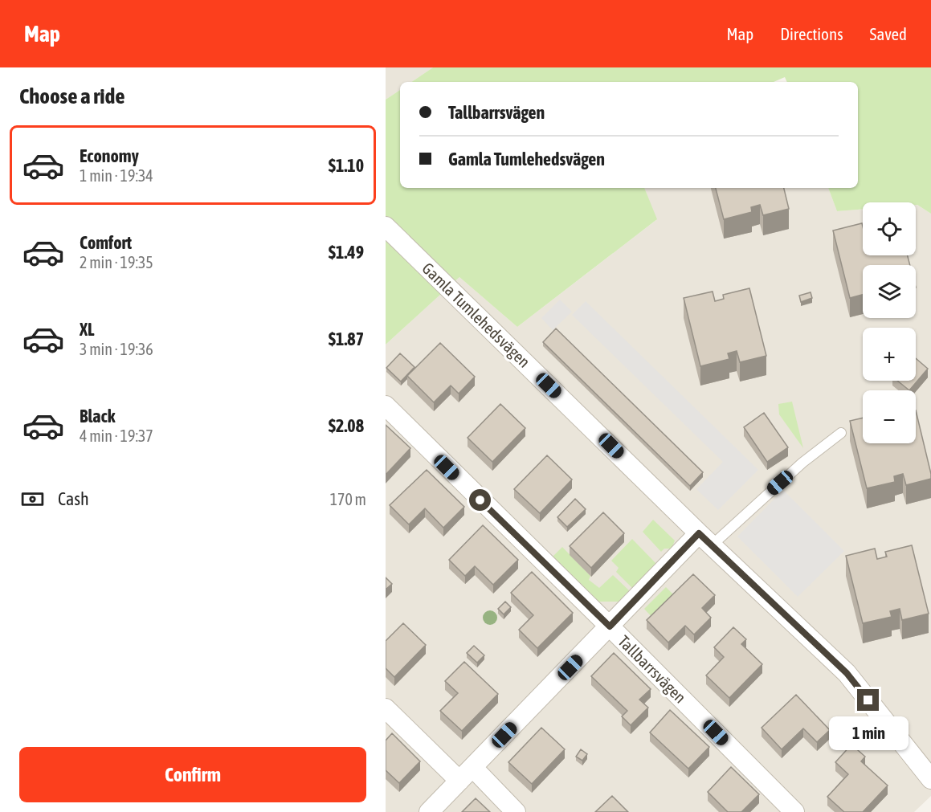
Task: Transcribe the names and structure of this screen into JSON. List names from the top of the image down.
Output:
{
  "streets": {
    "street": ["Gamla Tumlehedsvägen", "Tallbarrsvägen"]
  },
  "page": {
    "header": "Map",
    "nav": ["Map", "Directions", "Saved"],
    "heading": "Choose a ride",
    "banner": ["Tallbarrsvägen", "Gamla Tumlehedsvägen"],
    "list": [
      {
        "name": "Economy",
        "note": "1 min · 19:34",
        "value": "$1.10"
      },
      {
        "name": "Comfort",
        "note": "2 min · 19:35",
        "value": "$1.49"
      },
      {
        "name": "XL",
        "note": "3 min · 19:36",
        "value": "$1.87"
      },
      {
        "name": "Black",
        "note": "4 min · 19:37",
        "value": "$2.08"
      }
    ],
    "map_buttons": ["+", "−"],
    "pay": ["Cash", "170 m"],
    "bubble": "1 min",
    "buttons": "Confirm"
  }
}
